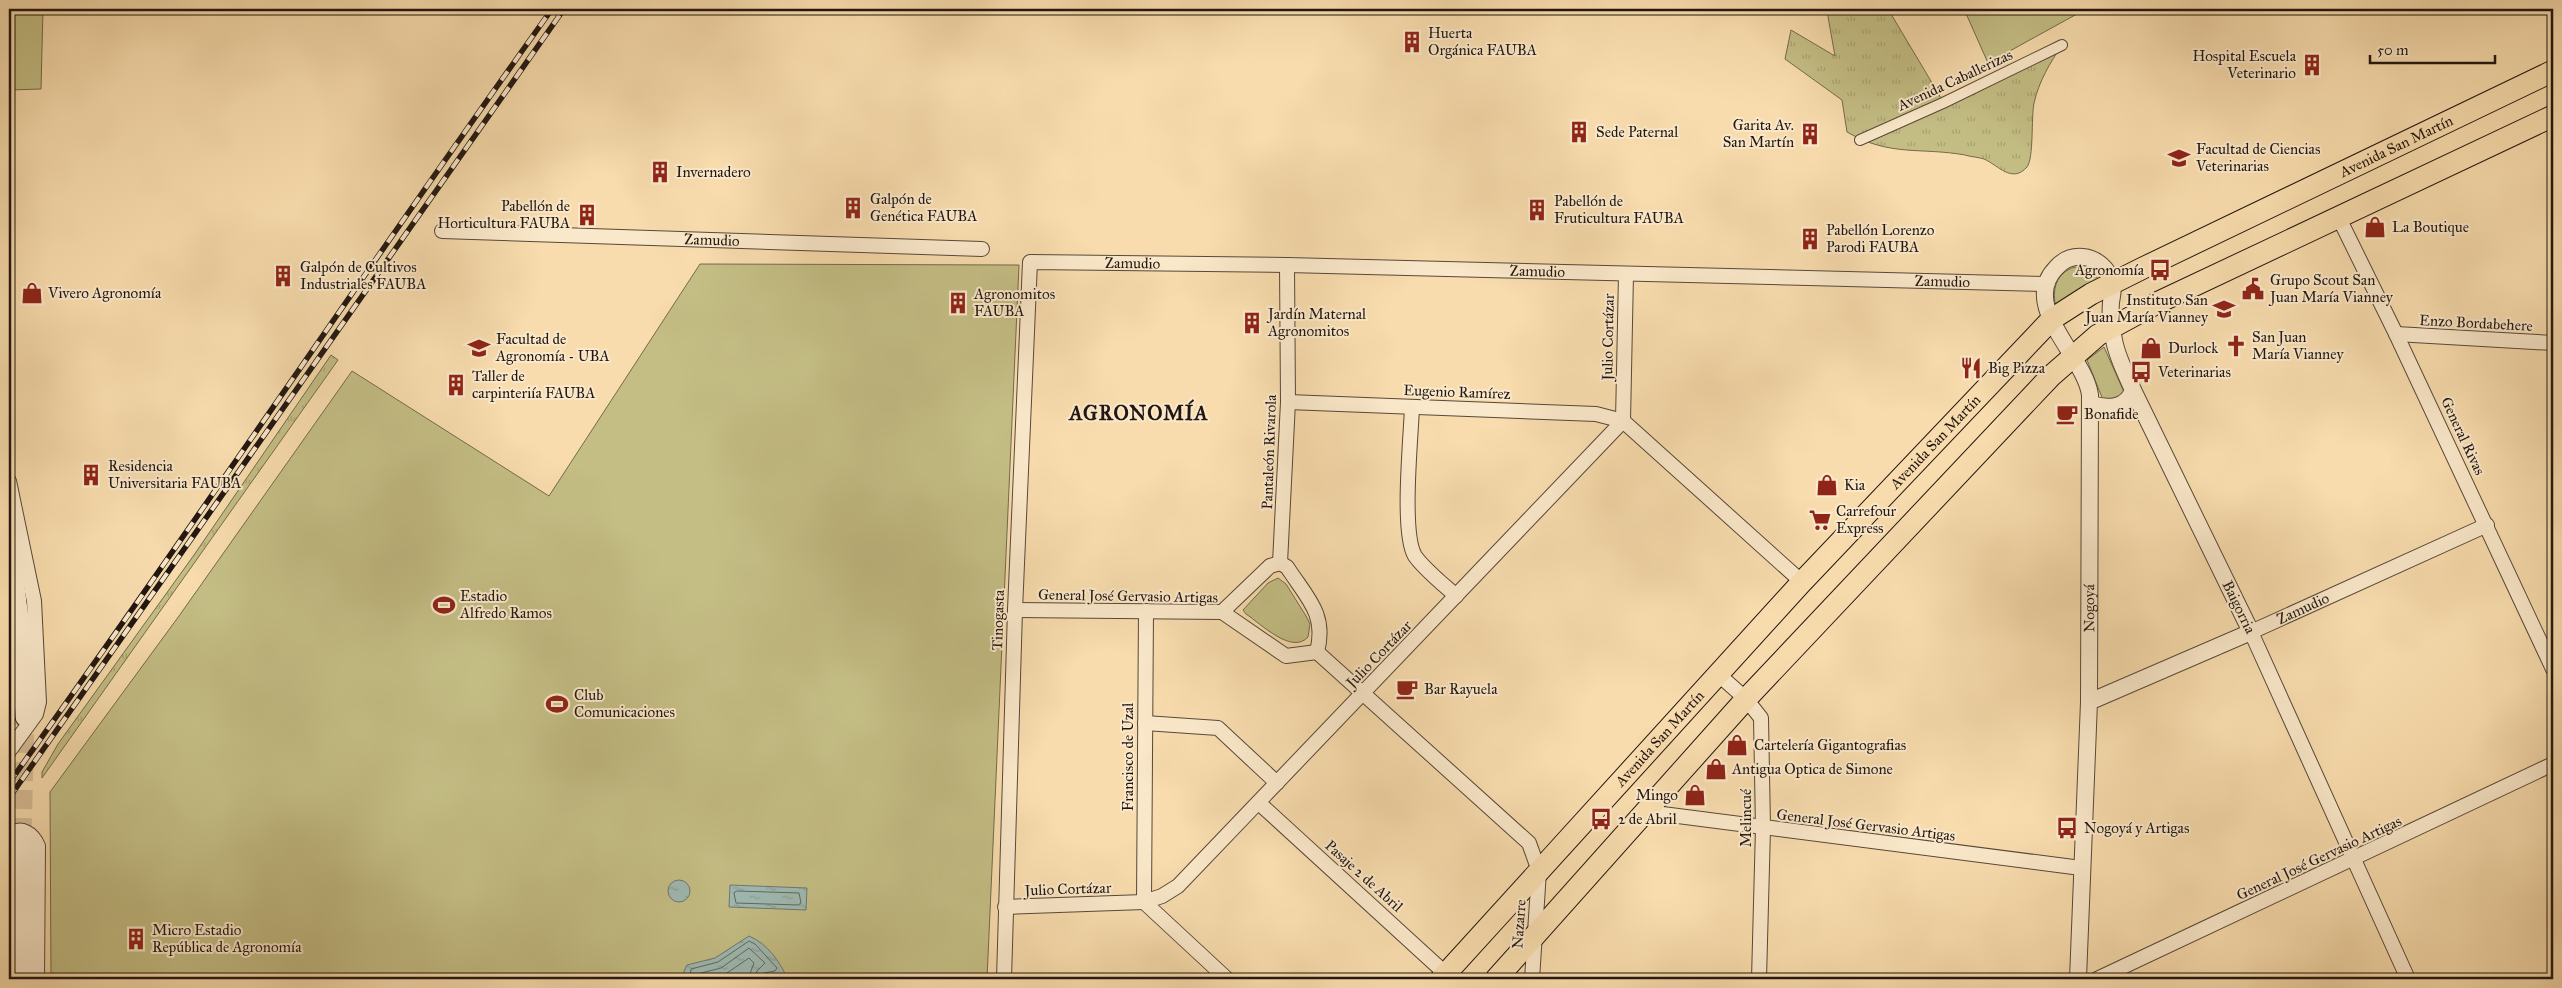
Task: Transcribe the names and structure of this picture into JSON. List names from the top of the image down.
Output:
{
  "streets": {
    "main road": ["Avenida San Martín"],
    "street": [
      "Avenida Caballerizas",
      "Zamudio",
      "Enzo Bordabehere",
      "Julio Cortázar",
      "Eugenio Ramírez",
      "General Rivas",
      "Pantaleón Rivarola",
      "General José Gervasio Artigas",
      "Baigorria",
      "Nogoyá",
      "Tinogasta",
      "Francisco de Uzal",
      "Melincué",
      "Pasaje 2 de Abril",
      "Nazarre"
    ]
  },
  "crossings": [
    ["Avenida San Martín", "Baigorria"],
    ["Avenida San Martín", "Nogoyá"],
    ["Avenida San Martín", "Melincué"],
    ["Avenida San Martín", "Pasaje 2 de Abril"],
    ["Avenida San Martín", "Nazarre"],
    ["Zamudio", "Julio Cortázar"],
    ["Zamudio", "General Rivas"],
    ["Zamudio", "Pantaleón Rivarola"],
    ["Zamudio", "Baigorria"],
    ["Zamudio", "Nogoyá"],
    ["Zamudio", "Tinogasta"],
    ["Enzo Bordabehere", "General Rivas"],
    ["Julio Cortázar", "Eugenio Ramírez"],
    ["Julio Cortázar", "Tinogasta"],
    ["Julio Cortázar", "Francisco de Uzal"],
    ["Julio Cortázar", "Pasaje 2 de Abril"],
    ["Eugenio Ramírez", "Pantaleón Rivarola"],
    ["General José Gervasio Artigas", "Baigorria"],
    ["General José Gervasio Artigas", "Nogoyá"],
    ["General José Gervasio Artigas", "Tinogasta"],
    ["General José Gervasio Artigas", "Francisco de Uzal"],
    ["General José Gervasio Artigas", "Melincué"]
  ],
  "districts": ["AGRONOMÍA"],
  "places": {
    "building": [
      "Huerta Orgánica FAUBA",
      "Hospital Escuela Veterinario",
      "Sede Paternal",
      "Garita Av. San Martín",
      "Invernadero",
      "Galpón de Genética FAUBA",
      "Pabellón de Fruticultura FAUBA",
      "Pabellón de Horticultura FAUBA",
      "Pabellón Lorenzo Parodi FAUBA",
      "Galpón de Cultivos Industriales FAUBA",
      "Agronomitos FAUBA",
      "Jardín Maternal Agronomitos",
      "Taller de carpinteriía FAUBA",
      "Residencia Universitaria FAUBA",
      "Micro Estadio República de Agronomía"
    ],
    "school or university": ["Facultad de Ciencias Veterinarias", "Instituto San Juan María Vianney", "Facultad de Agronomía - UBA"],
    "shop": [
      "La Boutique",
      "Vivero Agronomía",
      "Durlock",
      "Kia",
      "Cartelería Gigantografias",
      "Antigua Optica de Simone",
      "Mingo"
    ],
    "bus stop": [
      "Agronomía",
      "Veterinarias",
      "2 de Abril",
      "Nogoyá y Artigas"
    ],
    "public building": ["Grupo Scout San Juan María Vianney"],
    "church": ["San Juan María Vianney"],
    "restaurant": ["Big Pizza"],
    "cafe": ["Bonafide", "Bar Rayuela"],
    "supermarket": ["Carrefour Express"],
    "sports": ["Estadio Alfredo Ramos", "Club Comunicaciones"]
  },
  "scale_bar": "50 m"
}
